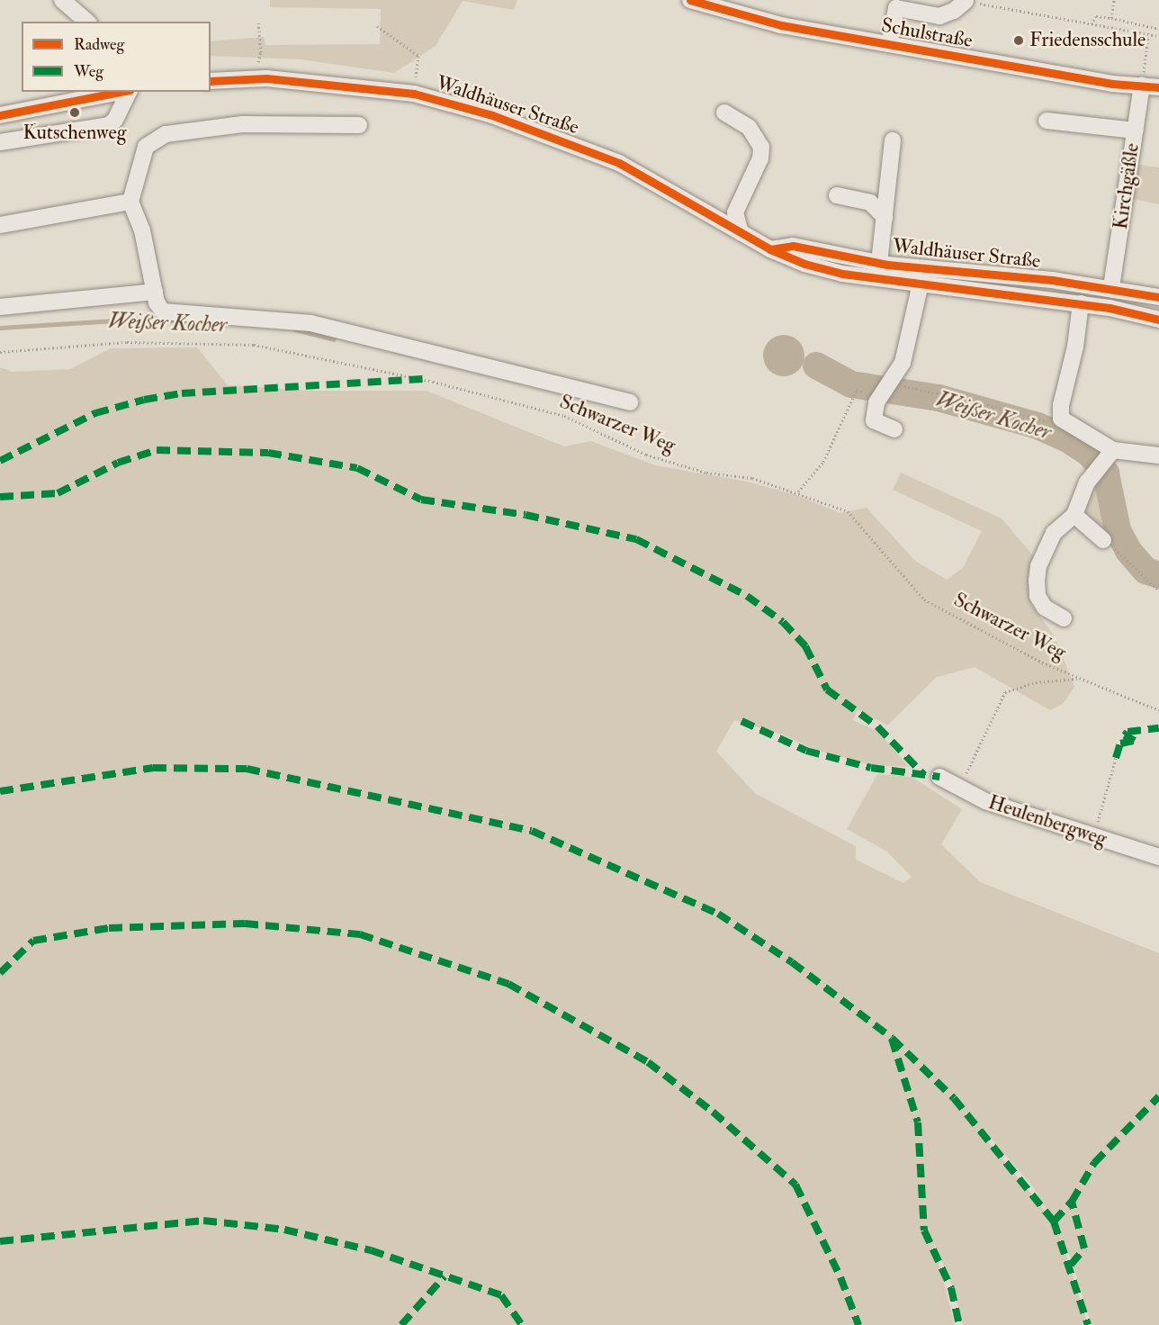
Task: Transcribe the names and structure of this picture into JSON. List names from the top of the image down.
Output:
{
  "streets": {
    "street": [
      "Schulstraße",
      "Waldhäuser Straße",
      "Kirchgäßle",
      "Heulenbergweg"
    ],
    "path": ["Schwarzer Weg"]
  },
  "crossings": [
    ["Schulstraße", "Kirchgäßle"],
    ["Waldhäuser Straße", "Kirchgäßle"]
  ],
  "water": ["Weißer Kocher"],
  "places": ["Friedensschule", "Kutschenweg"],
  "legend": ["Radweg", "Weg"]
}
